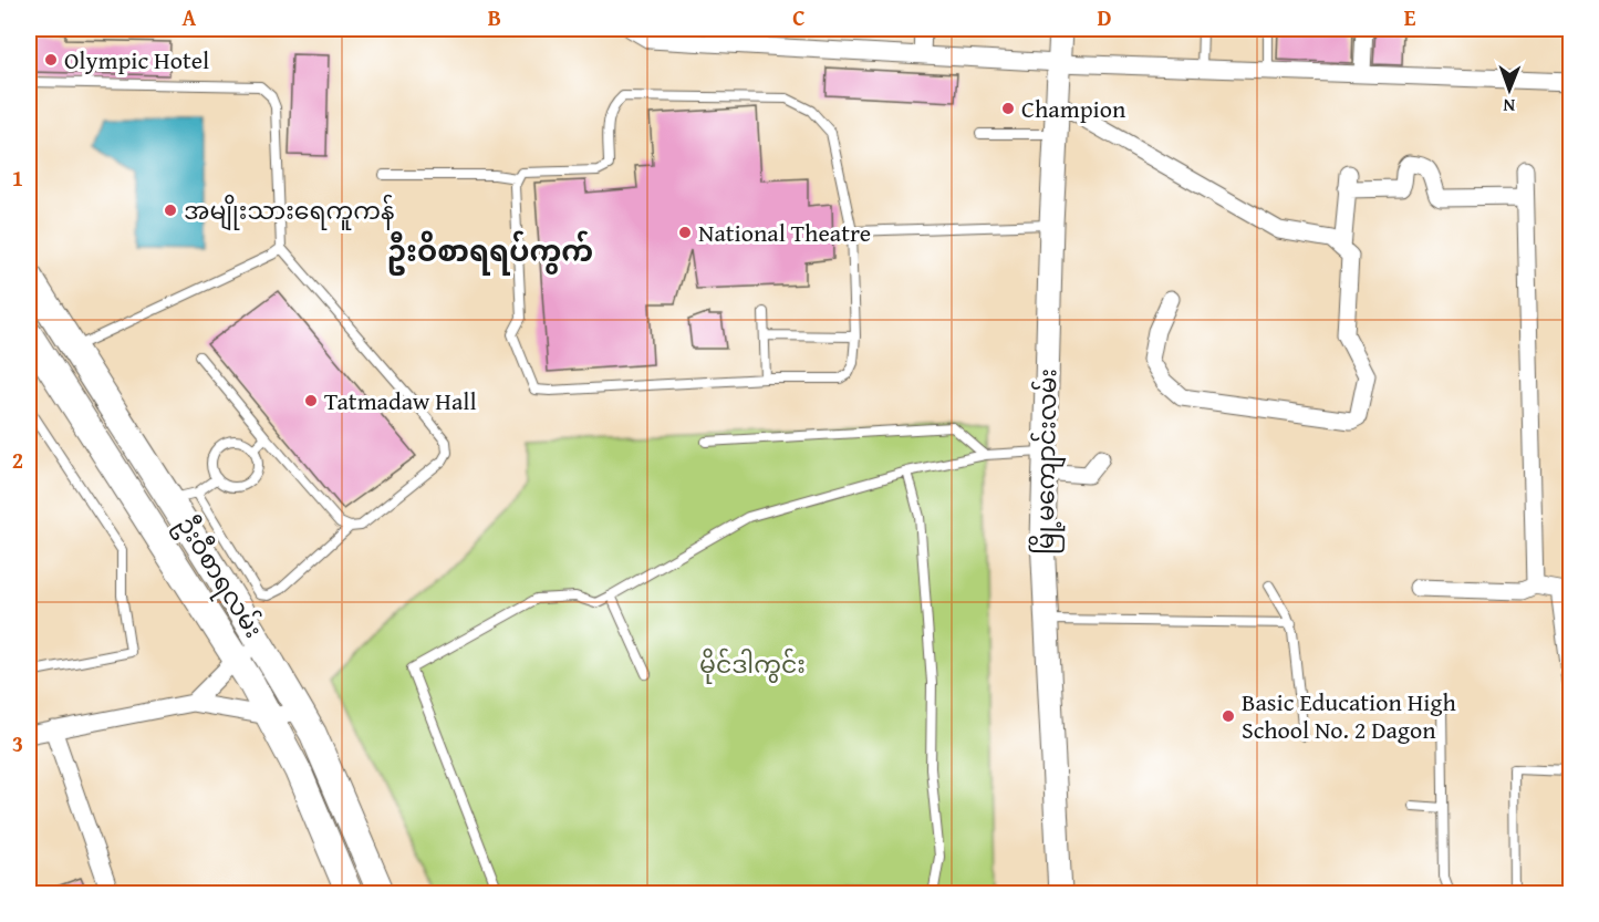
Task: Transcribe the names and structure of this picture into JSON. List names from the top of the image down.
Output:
{
  "streets": {
    "main road": ["မြို့မကျောင်းလမ်း", "ဦးဝီစာရလမ်း"]
  },
  "districts": ["ဦးဝိစာရရပ်ကွက်"],
  "parks": ["မိုင်ဒါကွင်း"],
  "places": [
    "Olympic Hotel",
    "Champion",
    "အမျိုးသားရေကူကန်",
    "National Theatre",
    "Tatmadaw Hall",
    "Basic Education High School No. 2 Dagon"
  ],
  "north": "bottom",
  "grid": {
    "columns": [
      "A",
      "B",
      "C",
      "D",
      "E"
    ],
    "rows": ["1", "2", "3"]
  }
}
